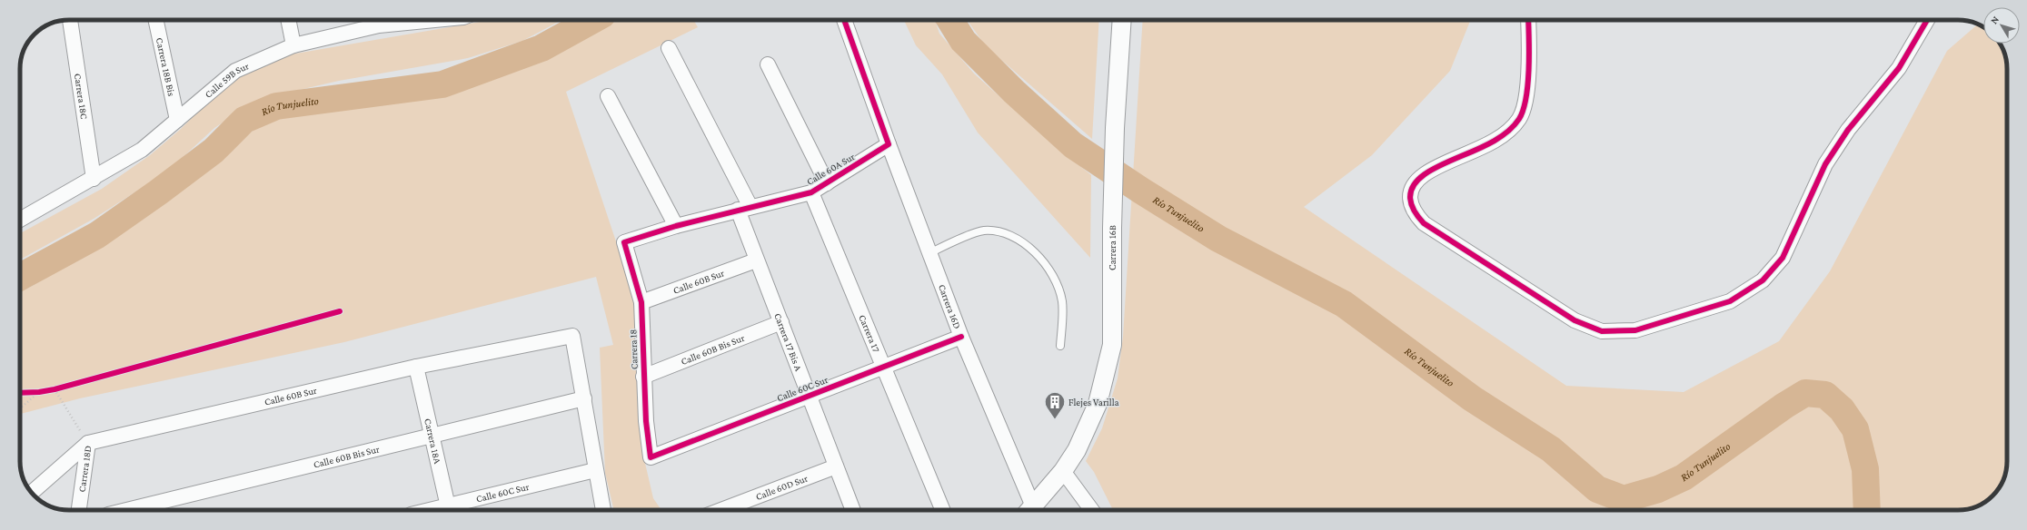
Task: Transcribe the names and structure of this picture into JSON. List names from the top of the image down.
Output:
{
  "streets": {
    "street": [
      "Carrera 18B Bis",
      "Calle 59B Sur",
      "Carrera 18C",
      "Calle 60A Sur",
      "Carrera 16B",
      "Calle 60B Sur",
      "Carrera 16D",
      "Carrera 17",
      "Carrera 17 Bis A",
      "Carrera 18",
      "Calle 60B Bis Sur",
      "Calle 60C Sur",
      "Carrera 18A",
      "Carrera 18D",
      "Calle 60D Sur"
    ]
  },
  "crossings": [
    ["Carrera 18B Bis", "Calle 59B Sur"],
    ["Calle 59B Sur", "Carrera 18C"],
    ["Calle 60A Sur", "Carrera 16D"],
    ["Calle 60A Sur", "Carrera 17"],
    ["Calle 60A Sur", "Carrera 17 Bis A"],
    ["Calle 60A Sur", "Carrera 18"],
    ["Calle 60B Sur", "Carrera 17 Bis A"],
    ["Calle 60B Sur", "Carrera 18"],
    ["Calle 60B Sur", "Calle 60B Bis Sur"],
    ["Calle 60B Sur", "Carrera 18A"],
    ["Calle 60B Sur", "Carrera 18D"],
    ["Carrera 16D", "Calle 60C Sur"],
    ["Carrera 17", "Calle 60C Sur"],
    ["Carrera 17 Bis A", "Calle 60B Bis Sur"],
    ["Carrera 17 Bis A", "Calle 60C Sur"],
    ["Carrera 17 Bis A", "Calle 60D Sur"],
    ["Carrera 18", "Calle 60B Bis Sur"],
    ["Carrera 18", "Calle 60C Sur"],
    ["Calle 60B Bis Sur", "Carrera 18A"],
    ["Calle 60C Sur", "Carrera 18A"]
  ],
  "water": ["Río Tunjuelito"],
  "places": {
    "building": ["Flejes Varilla"]
  },
  "north": "top left"
}
